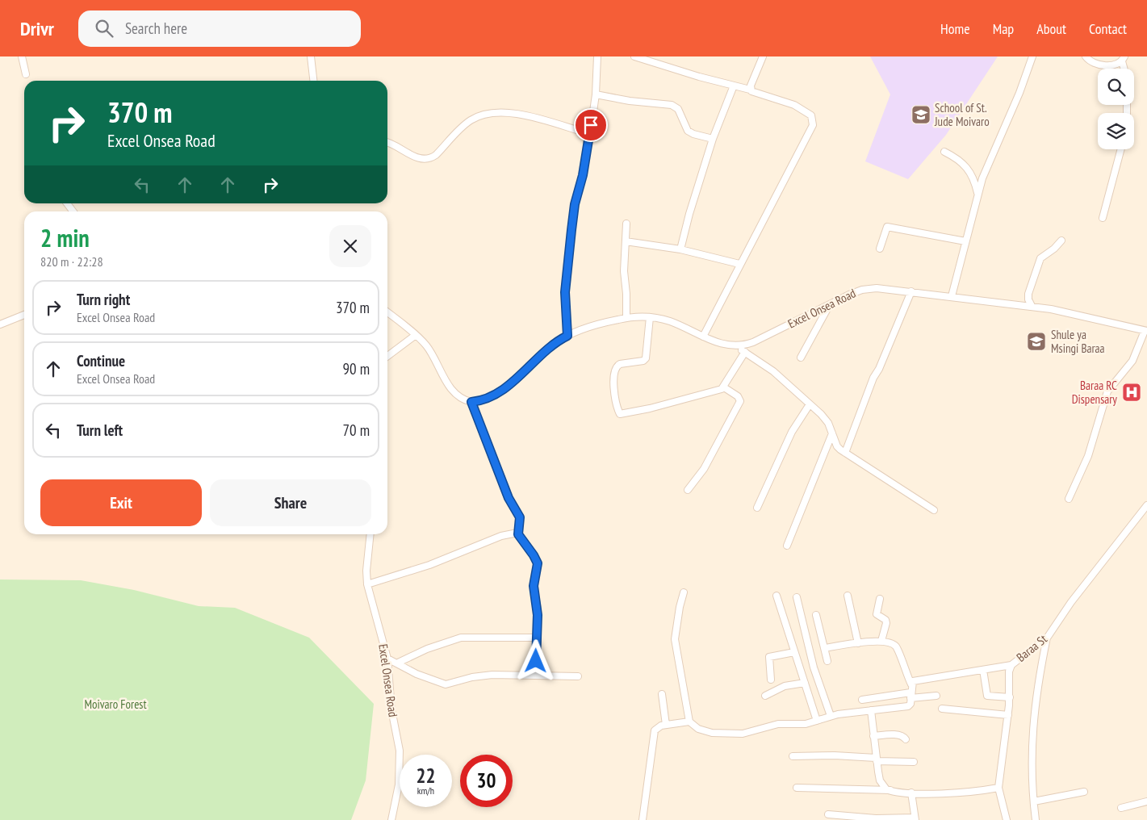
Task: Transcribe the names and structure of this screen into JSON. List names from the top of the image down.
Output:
{
  "streets": {
    "street": ["Excel Onsea Road", "Baraa St"]
  },
  "parks": ["Moivaro Forest"],
  "places": {
    "school or university": ["School of St. Jude Moivaro", "Shule ya Msingi Baraa"],
    "hospital": ["Baraa RC Dispensary"]
  },
  "page": {
    "header": "Drivr",
    "search": "Search here",
    "nav": [
      "Home",
      "Map",
      "About",
      "Contact"
    ],
    "turn": ["370 m", "Excel Onsea Road"],
    "heading": ["2 min", "820 m · 22:28"],
    "list": [
      {
        "name": "Turn right",
        "note": "Excel Onsea Road",
        "value": "370 m"
      },
      {
        "name": "Continue",
        "note": "Excel Onsea Road",
        "value": "90 m"
      },
      {
        "name": "Turn left",
        "value": "70 m"
      }
    ],
    "buttons": ["Exit", "Share"],
    "speed": "22 km/h",
    "limit": "30"
  }
}
